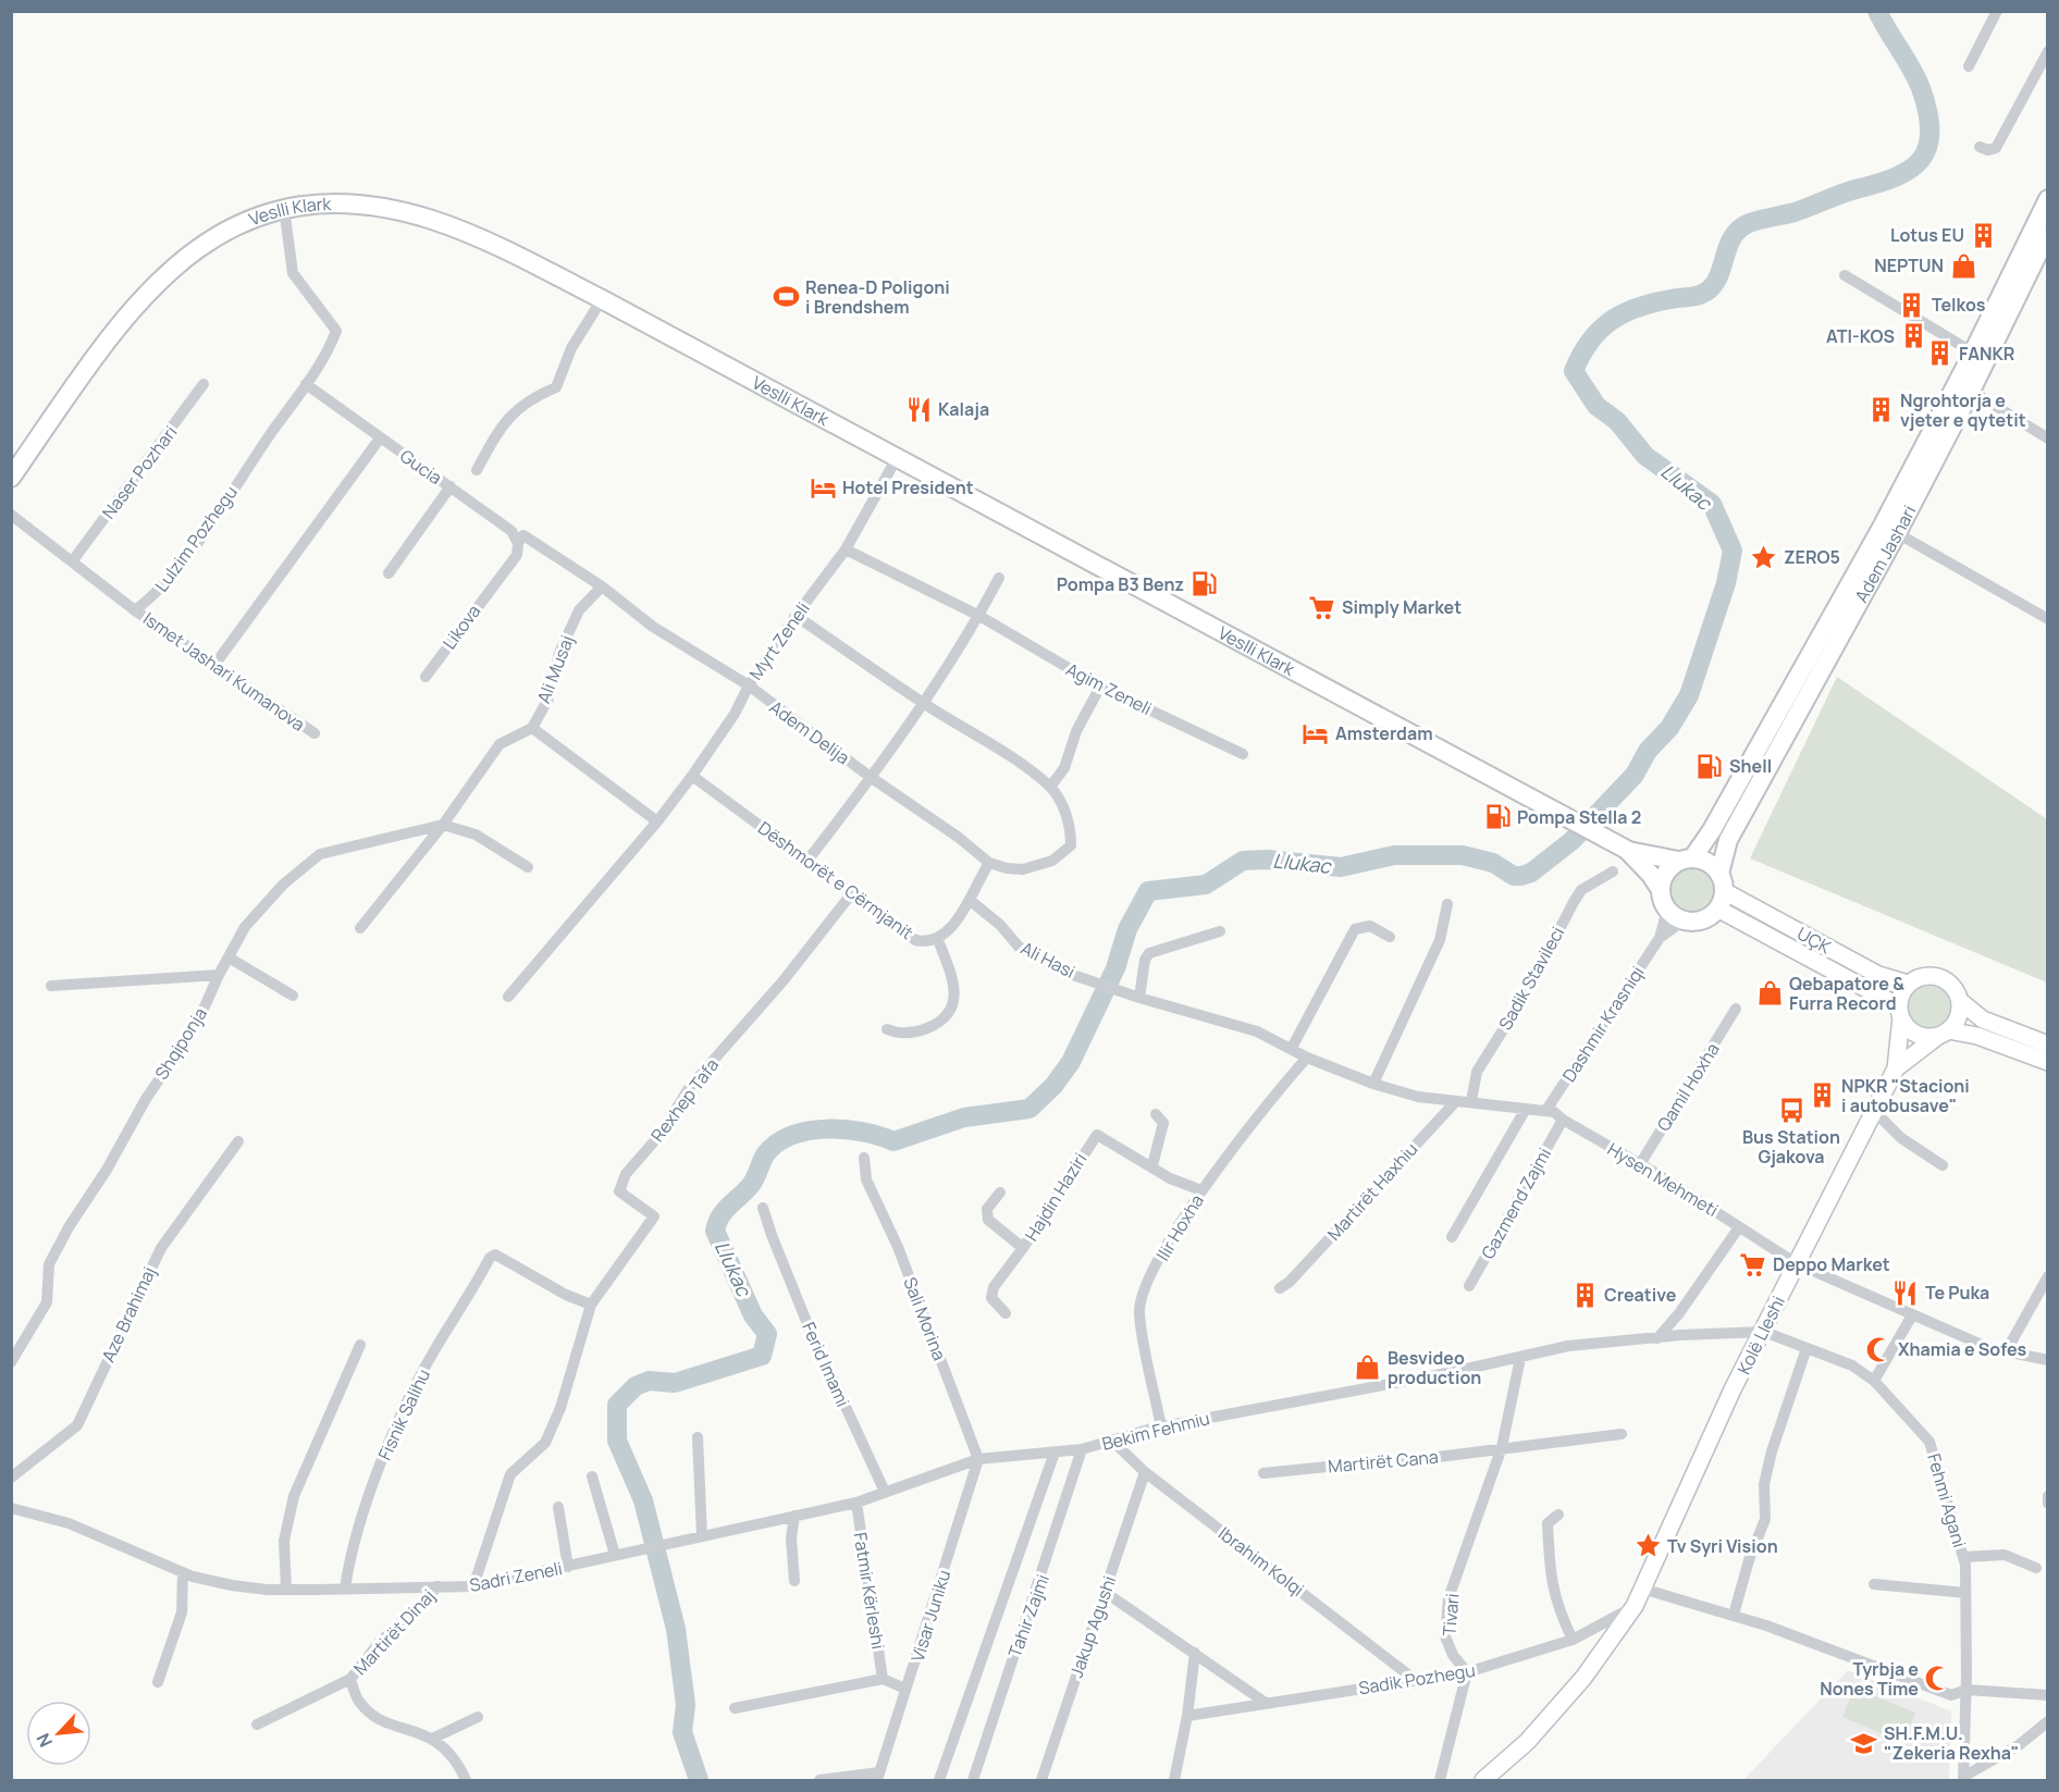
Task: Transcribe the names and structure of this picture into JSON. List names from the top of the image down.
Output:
{
  "streets": {
    "main road": ["Veslli Klark", "Adem Jashari"],
    "street": [
      "Gucia",
      "Naser Pozhari",
      "Lulzim Pozhegu",
      "Likova",
      "Myrt Zeneli",
      "Ali Musaj",
      "Ismet Jashari Kumanova",
      "Agim Zeneli",
      "Adem Delija",
      "Dëshmorët e Cërmjanit",
      "UÇK",
      "Ali Hasi",
      "Sadik Stavileci",
      "Dashmir Krasniqi",
      "Shqiponja",
      "Qamil Hoxha",
      "Rexhep Tafa",
      "Hysen Mehmeti",
      "Martirët Haxhiu",
      "Hajdin Haziri",
      "Gazmend Zajmi",
      "Ilir Hoxha",
      "Aze Brahimaj",
      "Sali Morina",
      "Kolë Lleshi",
      "Ferid Imami",
      "Fisnik Salihu",
      "Bekim Fehmiu",
      "Martirët Cana",
      "Fehmi Agani",
      "Ibrahim Kolqi",
      "Sadri Zeneli",
      "Fatmir Kërleshi",
      "Tivari",
      "Visar Juniku",
      "Tahir Zajmi",
      "Jakup Agushi",
      "Martirët Dinaj",
      "Sadik Pozhegu"
    ]
  },
  "crossings": [
    ["Veslli Klark", "Lulzim Pozhegu"],
    ["Veslli Klark", "Adem Jashari"],
    ["Veslli Klark", "Myrt Zeneli"],
    ["Veslli Klark", "UÇK"],
    ["Veslli Klark", "Dashmir Krasniqi"],
    ["Gucia", "Lulzim Pozhegu"],
    ["Gucia", "Likova"],
    ["Gucia", "Adem Delija"],
    ["Lulzim Pozhegu", "Ismet Jashari Kumanova"],
    ["Adem Jashari", "UÇK"],
    ["Adem Jashari", "Dashmir Krasniqi"],
    ["Likova", "Adem Delija"],
    ["Myrt Zeneli", "Agim Zeneli"],
    ["Myrt Zeneli", "Adem Delija"],
    ["Myrt Zeneli", "Dëshmorët e Cërmjanit"],
    ["Ali Musaj", "Adem Delija"],
    ["Adem Delija", "Dëshmorët e Cërmjanit"],
    ["Dëshmorët e Cërmjanit", "Ali Hasi"],
    ["Dëshmorët e Cërmjanit", "Rexhep Tafa"],
    ["UÇK", "Dashmir Krasniqi"],
    ["Ali Hasi", "Hysen Mehmeti"],
    ["Sadik Stavileci", "Hysen Mehmeti"],
    ["Dashmir Krasniqi", "Hysen Mehmeti"],
    ["Qamil Hoxha", "Hysen Mehmeti"],
    ["Rexhep Tafa", "Fisnik Salihu"],
    ["Rexhep Tafa", "Sadri Zeneli"],
    ["Hysen Mehmeti", "Martirët Haxhiu"],
    ["Hysen Mehmeti", "Gazmend Zajmi"],
    ["Hysen Mehmeti", "Ilir Hoxha"],
    ["Hysen Mehmeti", "Kolë Lleshi"],
    ["Hajdin Haziri", "Ilir Hoxha"],
    ["Ilir Hoxha", "Bekim Fehmiu"],
    ["Sali Morina", "Bekim Fehmiu"],
    ["Sali Morina", "Visar Juniku"],
    ["Kolë Lleshi", "Fehmi Agani"],
    ["Kolë Lleshi", "Sadik Pozhegu"],
    ["Ferid Imami", "Bekim Fehmiu"],
    ["Fisnik Salihu", "Sadri Zeneli"],
    ["Bekim Fehmiu", "Fehmi Agani"],
    ["Bekim Fehmiu", "Ibrahim Kolqi"],
    ["Bekim Fehmiu", "Sadri Zeneli"],
    ["Bekim Fehmiu", "Fatmir Kërleshi"],
    ["Bekim Fehmiu", "Tivari"],
    ["Bekim Fehmiu", "Visar Juniku"],
    ["Bekim Fehmiu", "Tahir Zajmi"],
    ["Martirët Cana", "Tivari"],
    ["Fehmi Agani", "Tivari"],
    ["Ibrahim Kolqi", "Jakup Agushi"],
    ["Ibrahim Kolqi", "Sadik Pozhegu"],
    ["Sadri Zeneli", "Martirët Dinaj"],
    ["Tivari", "Sadik Pozhegu"]
  ],
  "water": ["Llukac"],
  "places": {
    "building": [
      "Lotus EU",
      "Telkos",
      "ATI-KOS",
      "FANKR",
      "Ngrohtorja e vjeter e qytetit",
      "NPKR \"Stacioni i autobusave\"",
      "Creative"
    ],
    "shop": ["NEPTUN", "Qebapatore & Furra Record", "Besvideo production"],
    "sports": ["Renea-D Poligoni i Brendshem"],
    "restaurant": ["Kalaja", "Te Puka"],
    "hotel": ["Hotel President", "Amsterdam"],
    "place": ["ZERO5", "Tv Syri Vision"],
    "fuel station": ["Pompa B3 Benz", "Shell", "Pompa Stella 2"],
    "supermarket": ["Simply Market", "Deppo Market"],
    "bus stop": ["Bus Station Gjakova"],
    "mosque": ["Xhamia e Sofes", "Tyrbja e Nones Time"],
    "school or university": ["SH.F.M.U. \"Zekeria Rexha\""]
  },
  "north": "bottom left"
}
